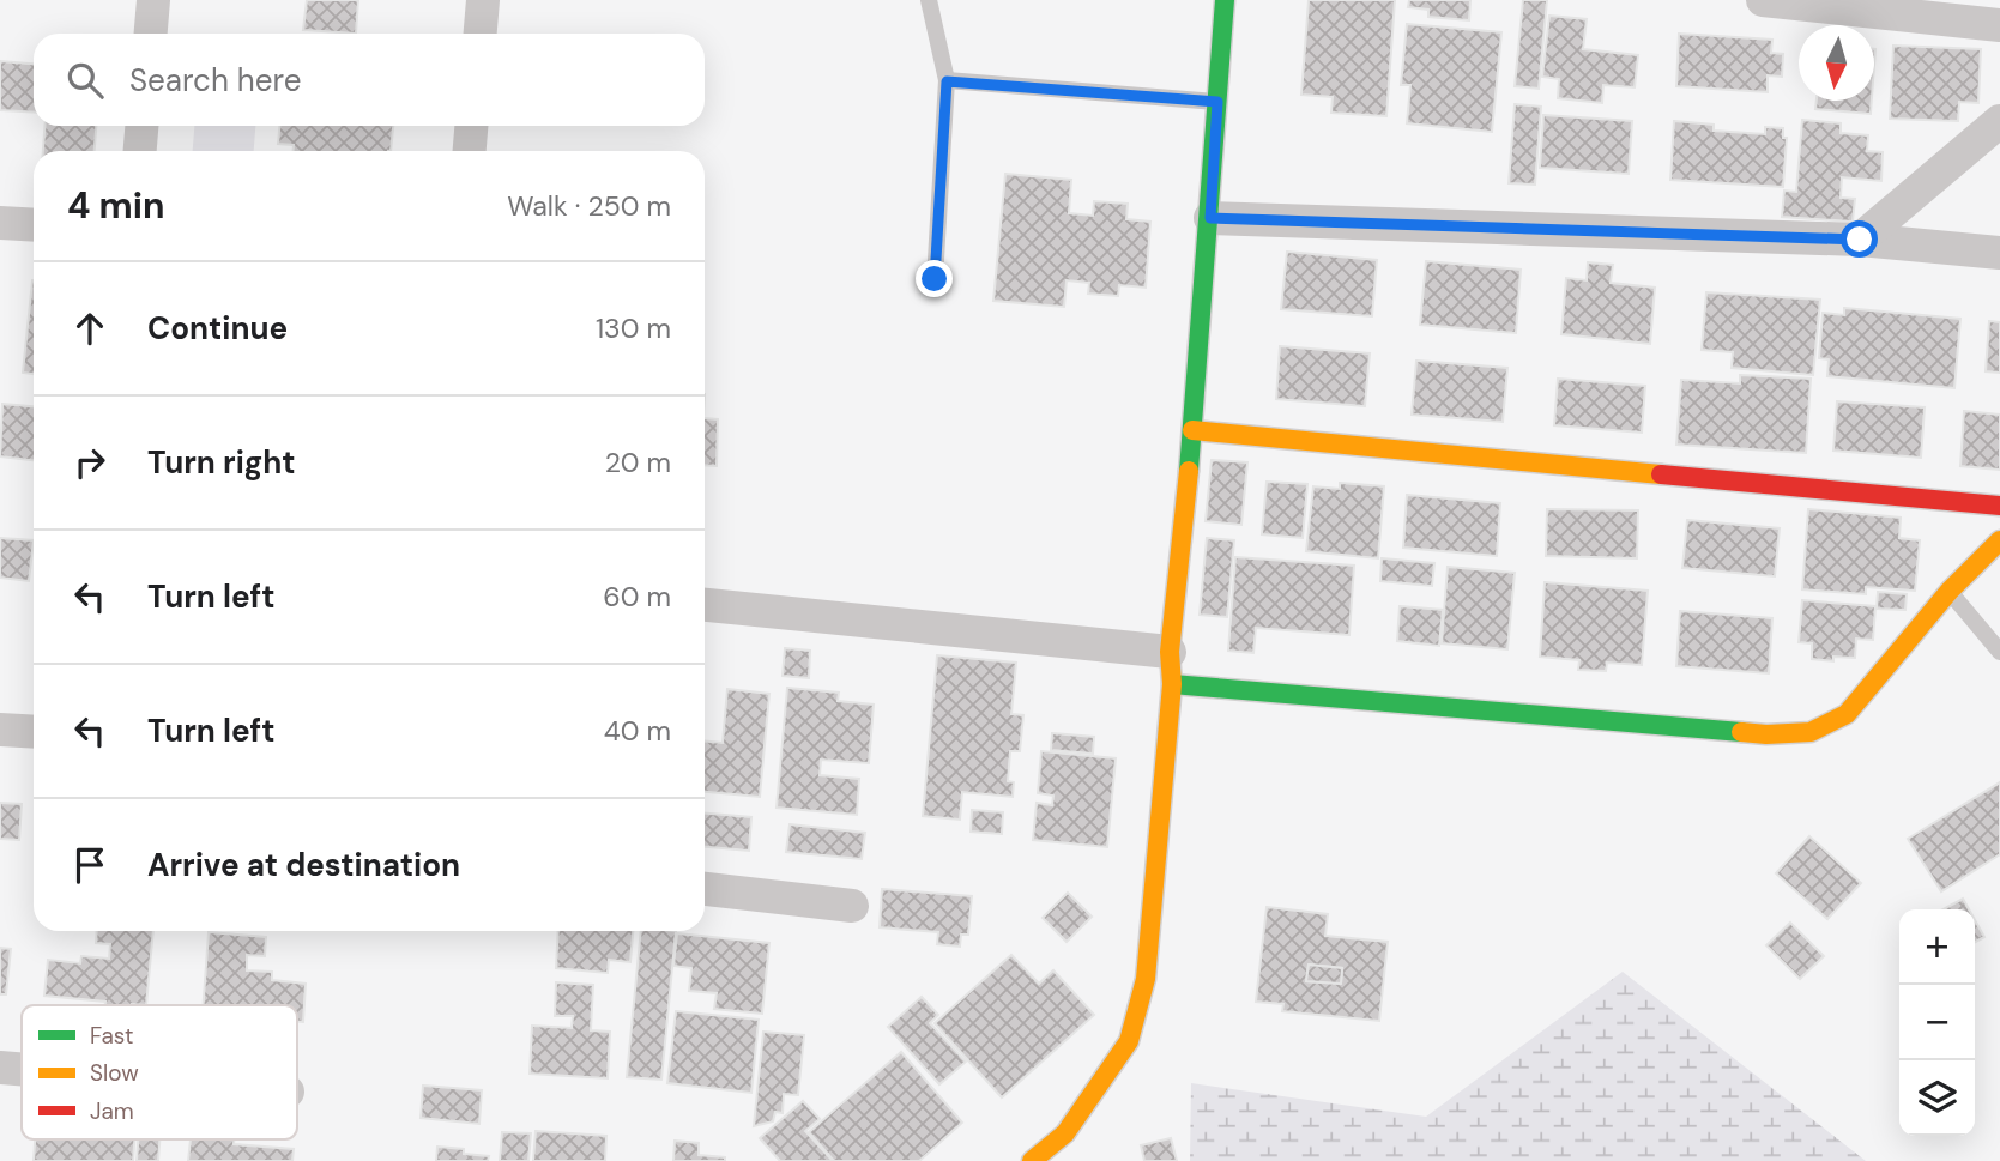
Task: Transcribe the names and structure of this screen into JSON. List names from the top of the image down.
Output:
{
  "legend": ["Fast", "Slow", "Jam"],
  "north": "bottom",
  "page": {
    "search": "Search here",
    "heading": ["4 min", "Walk · 250 m"],
    "list": [
      ["Continue", "130 m"],
      ["Turn right", "20 m"],
      ["Turn left", "60 m"],
      ["Turn left", "40 m"],
      "Arrive at destination"
    ],
    "map_buttons": ["+", "−"]
  }
}
